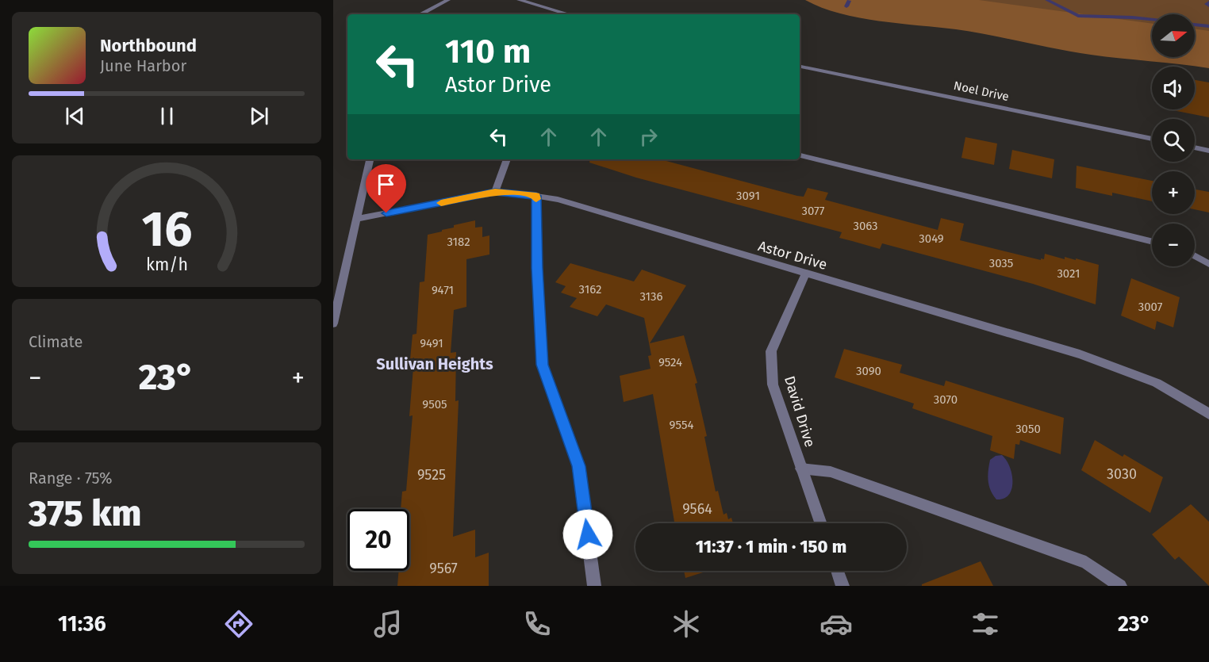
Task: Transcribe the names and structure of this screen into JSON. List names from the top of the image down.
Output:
{
  "streets": {
    "street": ["Noel Drive", "Astor Drive", "David Drive"]
  },
  "crossings": [
    ["Astor Drive", "David Drive"]
  ],
  "districts": ["Sullivan Heights"],
  "house_numbers": [
    "3091",
    "3077",
    "3063",
    "3049",
    "3182",
    "3035",
    "3021",
    "3162",
    "9471",
    "3136",
    "3007",
    "9491",
    "9524",
    "3090",
    "3070",
    "9505",
    "9554",
    "3050",
    "3030",
    "9525",
    "9564",
    "9567"
  ],
  "north": "right",
  "page": {
    "map_buttons": ["+", "−"],
    "turn": ["110 m", "Astor Drive"],
    "song": ["Northbound", "June Harbor"],
    "tile": [
      "Climate",
      ["Range · 75%", "375 km"]
    ],
    "heat": ["−", "23°", "+"],
    "limit": "20",
    "trip": "11:37 · 1 min · 150 m",
    "tabs": ["11:36", "23°"],
    "gauge": ["16", "km/h"]
  }
}
